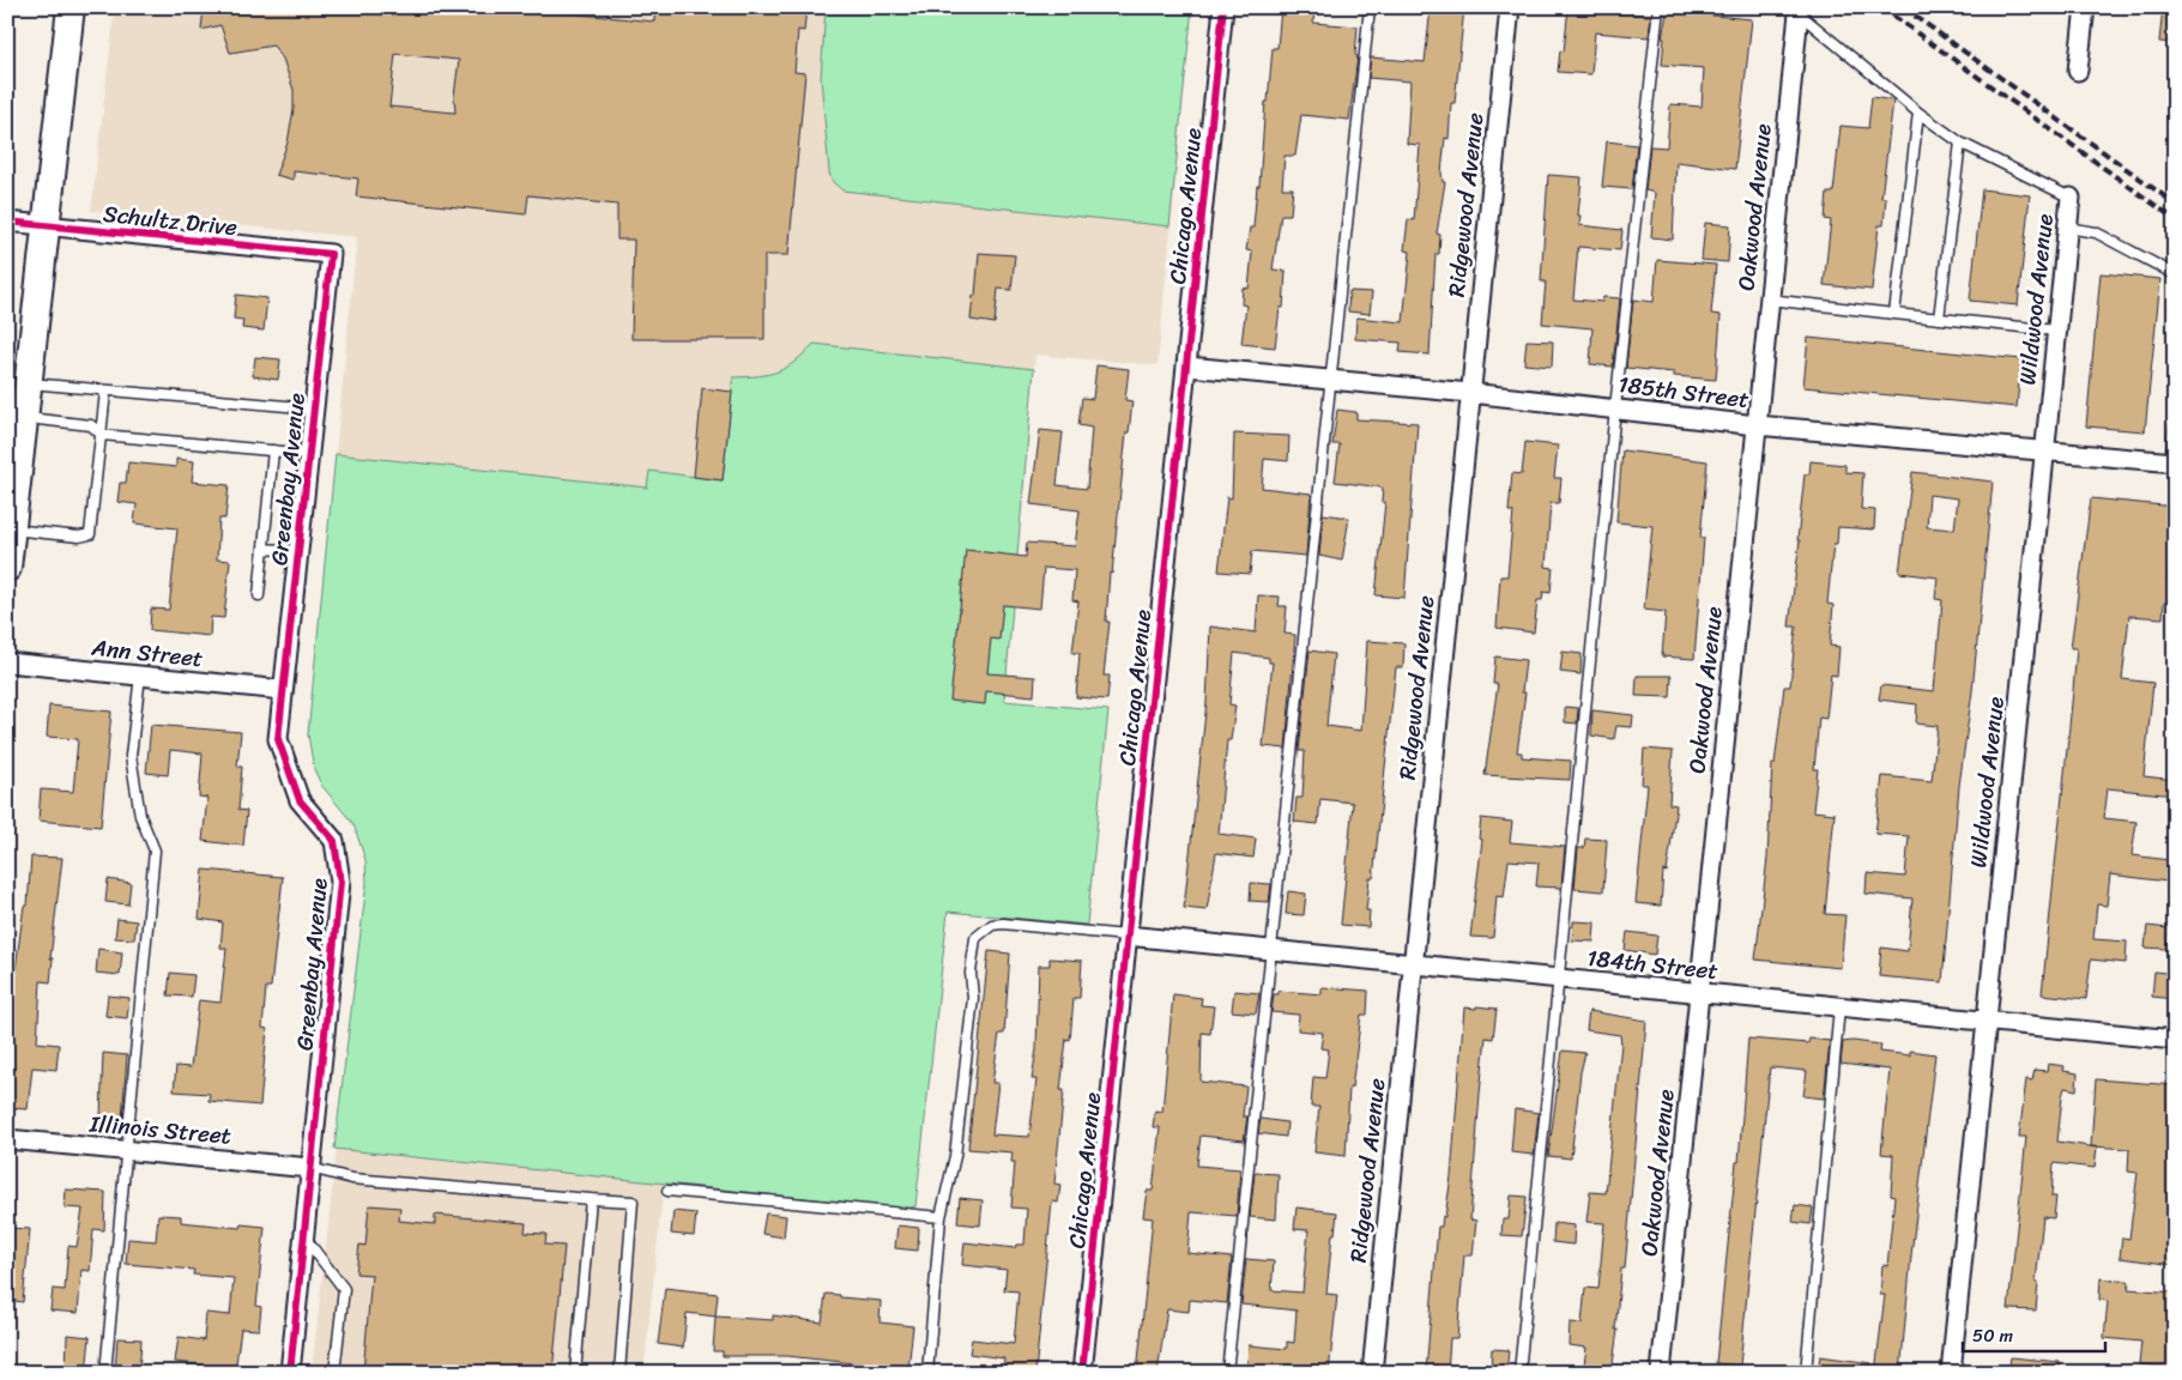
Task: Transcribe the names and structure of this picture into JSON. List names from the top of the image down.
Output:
{
  "streets": {
    "street": [
      "Ridgewood Avenue",
      "Chicago Avenue",
      "Oakwood Avenue",
      "Schultz Drive",
      "Wildwood Avenue",
      "185th Street",
      "Greenbay Avenue",
      "Ann Street",
      "184th Street",
      "Illinois Street"
    ]
  },
  "crossings": [
    ["Ridgewood Avenue", "185th Street"],
    ["Ridgewood Avenue", "184th Street"],
    ["Chicago Avenue", "185th Street"],
    ["Chicago Avenue", "184th Street"],
    ["Oakwood Avenue", "185th Street"],
    ["Oakwood Avenue", "184th Street"],
    ["Schultz Drive", "Greenbay Avenue"],
    ["Wildwood Avenue", "185th Street"],
    ["Wildwood Avenue", "184th Street"],
    ["Greenbay Avenue", "Ann Street"],
    ["Greenbay Avenue", "Illinois Street"]
  ],
  "scale_bar": "50 m"
}
